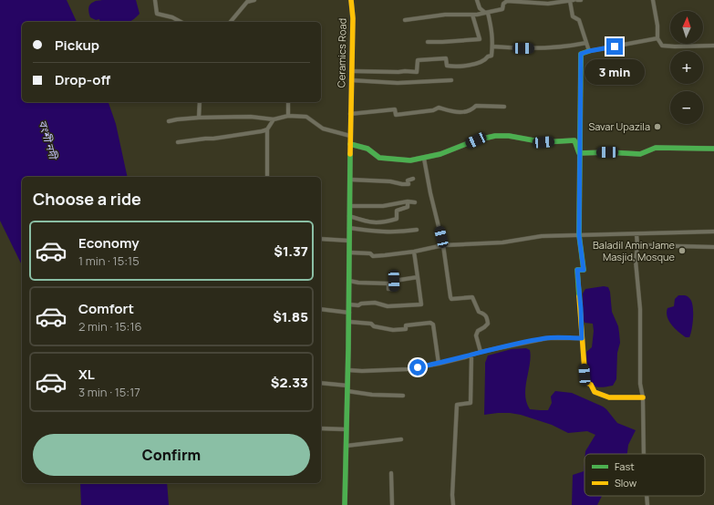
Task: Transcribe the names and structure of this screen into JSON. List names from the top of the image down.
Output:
{
  "streets": {
    "street": ["Ceramics Road"]
  },
  "water": ["বংশী নদী"],
  "places": ["Savar Upazila", "Baladil Amin Jame Masjid, Mosque"],
  "legend": ["Fast", "Slow"],
  "north": "top",
  "page": {
    "map_buttons": ["+", "−"],
    "banner": ["Pickup", "Drop-off"],
    "bubble": "3 min",
    "heading": "Choose a ride",
    "list": [
      {
        "name": "Economy",
        "note": "1 min · 15:15",
        "value": "$1.37"
      },
      {
        "name": "Comfort",
        "note": "2 min · 15:16",
        "value": "$1.85"
      },
      {
        "name": "XL",
        "note": "3 min · 15:17",
        "value": "$2.33"
      }
    ],
    "buttons": "Confirm"
  }
}
